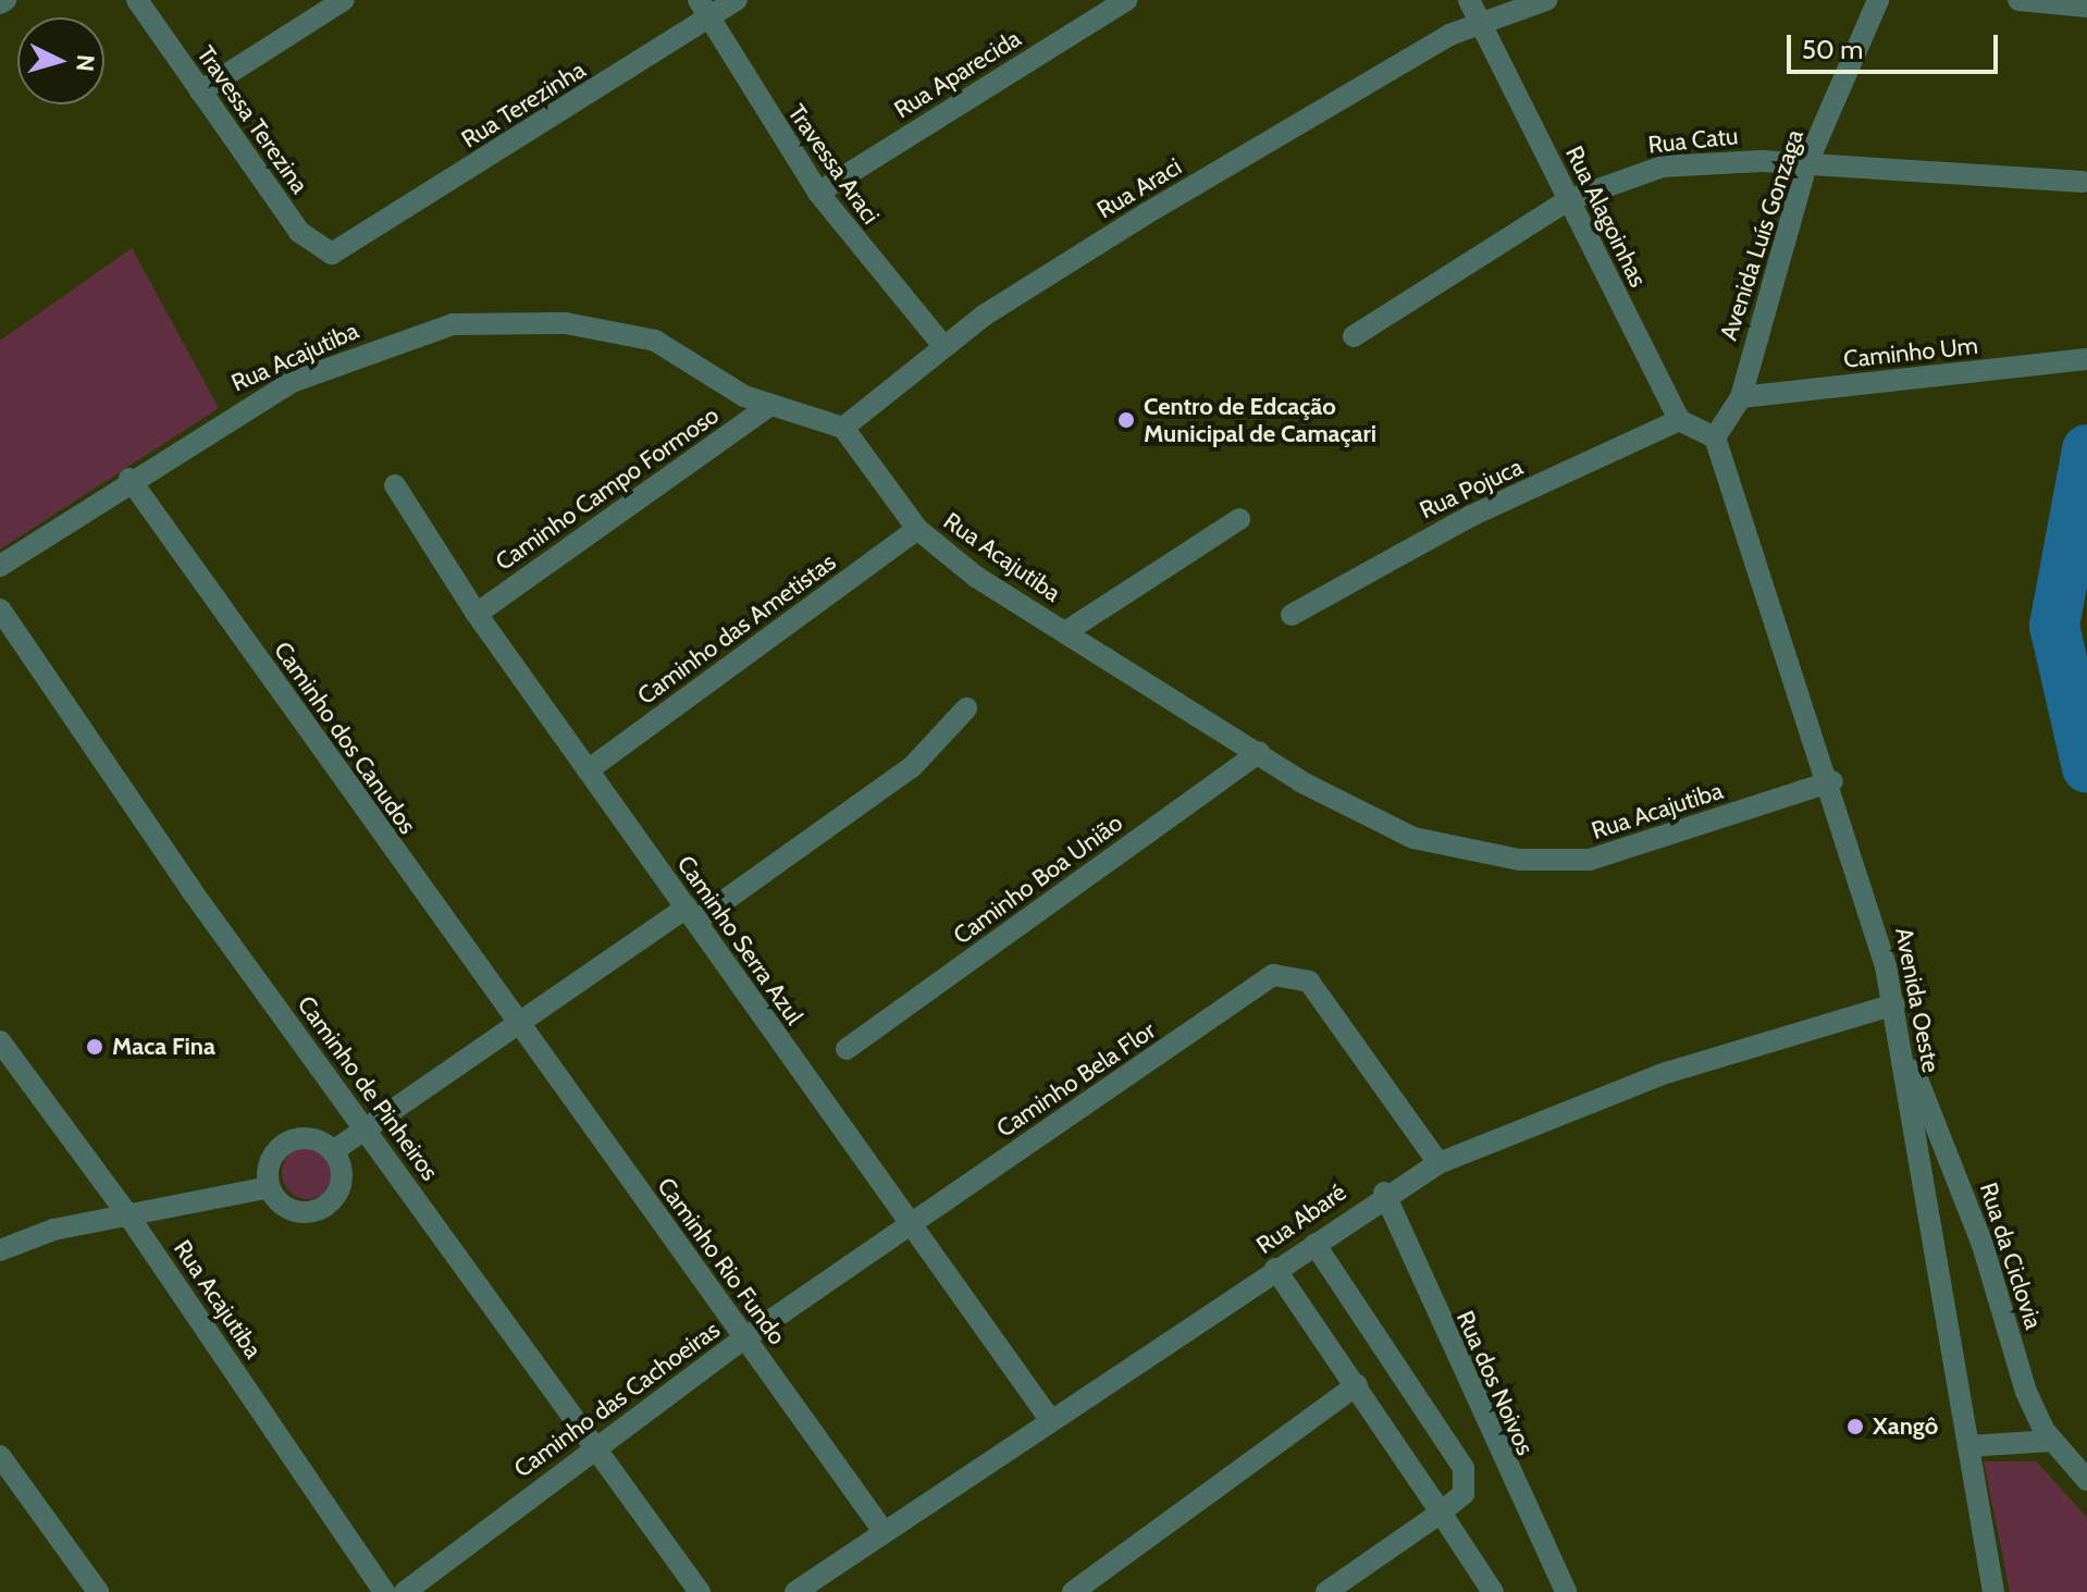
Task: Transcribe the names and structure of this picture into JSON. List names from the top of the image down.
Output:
{
  "streets": {
    "street": [
      "Rua Aparecida",
      "Rua Terezinha",
      "Travessa Terezina",
      "Rua Catu",
      "Travessa Araci",
      "Rua Araci",
      "Rua Alagoinhas",
      "Avenida Luís Gonzaga",
      "Caminho Um",
      "Rua Acajutiba",
      "Caminho Campo Formoso",
      "Rua Pojuca",
      "Caminho das Ametistas",
      "Caminho dos Canudos",
      "Caminho Boa União",
      "Caminho Serra Azul",
      "Avenida Oeste",
      "Caminho Bela Flor",
      "Caminho de Pinheiros",
      "Rua Abaré",
      "Rua da Ciclovia",
      "Caminho Rio Fundo",
      "Rua dos Noivos",
      "Caminho das Cachoeiras"
    ]
  },
  "crossings": [
    ["Rua Aparecida", "Travessa Araci"],
    ["Rua Terezinha", "Travessa Terezina"],
    ["Rua Terezinha", "Travessa Araci"],
    ["Rua Catu", "Rua Alagoinhas"],
    ["Rua Catu", "Avenida Luís Gonzaga"],
    ["Travessa Araci", "Rua Araci"],
    ["Rua Araci", "Rua Alagoinhas"],
    ["Rua Araci", "Rua Acajutiba"],
    ["Rua Alagoinhas", "Rua Pojuca"],
    ["Avenida Luís Gonzaga", "Caminho Um"],
    ["Avenida Luís Gonzaga", "Avenida Oeste"],
    ["Rua Acajutiba", "Caminho Campo Formoso"],
    ["Rua Acajutiba", "Caminho das Ametistas"],
    ["Rua Acajutiba", "Caminho dos Canudos"],
    ["Rua Acajutiba", "Caminho Boa União"],
    ["Rua Acajutiba", "Avenida Oeste"],
    ["Caminho Campo Formoso", "Caminho Serra Azul"],
    ["Caminho das Ametistas", "Caminho Serra Azul"],
    ["Caminho dos Canudos", "Caminho Rio Fundo"],
    ["Caminho Serra Azul", "Caminho Bela Flor"],
    ["Caminho Serra Azul", "Rua Abaré"],
    ["Caminho Serra Azul", "Caminho das Cachoeiras"],
    ["Avenida Oeste", "Rua Abaré"],
    ["Avenida Oeste", "Rua da Ciclovia"],
    ["Caminho Bela Flor", "Rua Abaré"],
    ["Caminho Bela Flor", "Caminho das Cachoeiras"],
    ["Caminho de Pinheiros", "Caminho das Cachoeiras"],
    ["Rua Abaré", "Caminho Rio Fundo"],
    ["Rua Abaré", "Rua dos Noivos"],
    ["Caminho Rio Fundo", "Caminho das Cachoeiras"]
  ],
  "places": ["Centro de Edcação Municipal de Camaçari", "Maca Fina", "Xangô"],
  "scale_bar": "50 m",
  "north": "right"
}
